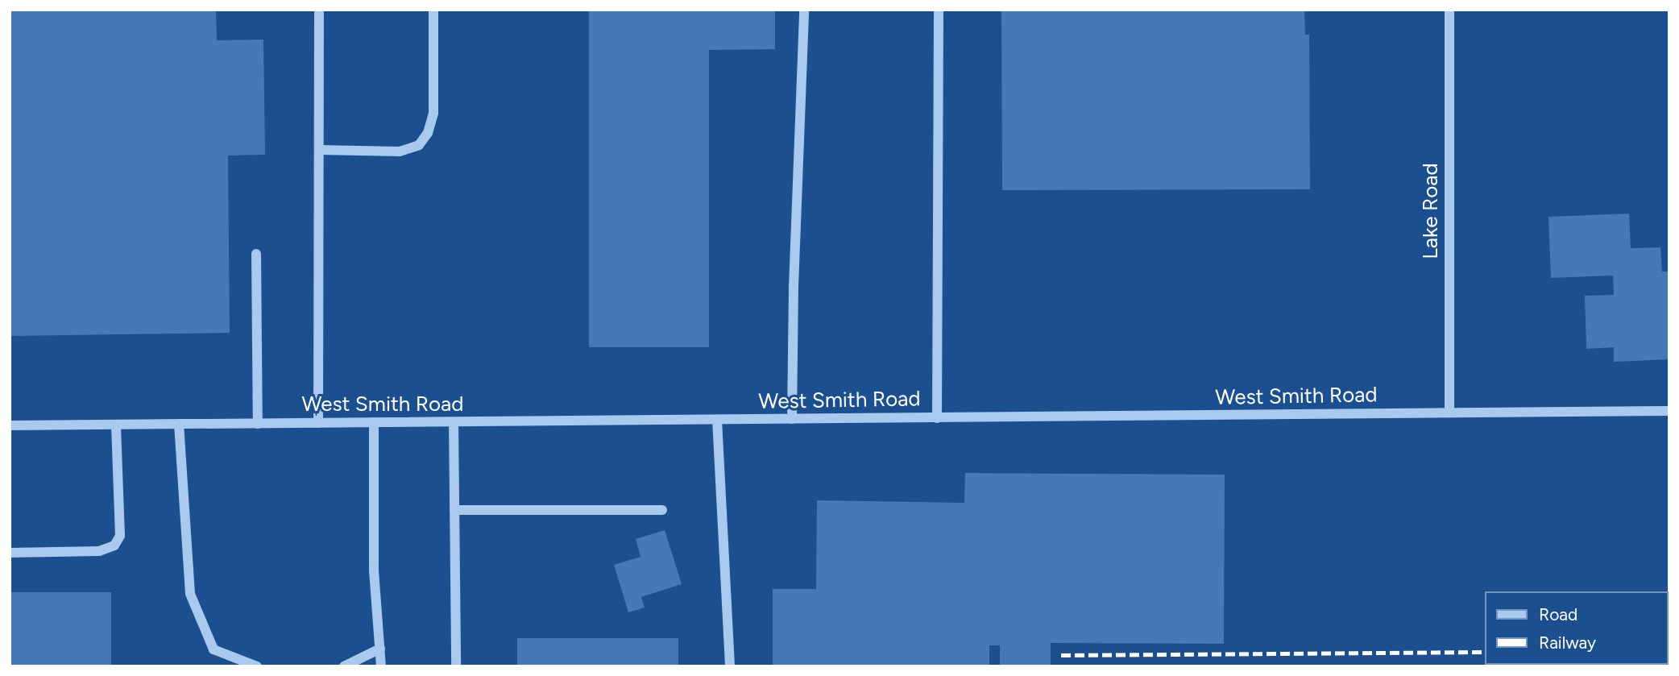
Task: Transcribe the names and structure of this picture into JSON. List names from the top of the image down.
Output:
{
  "streets": {
    "street": ["Lake Road", "West Smith Road"]
  },
  "crossings": [
    ["Lake Road", "West Smith Road"]
  ],
  "legend": ["Road", "Railway"]
}
